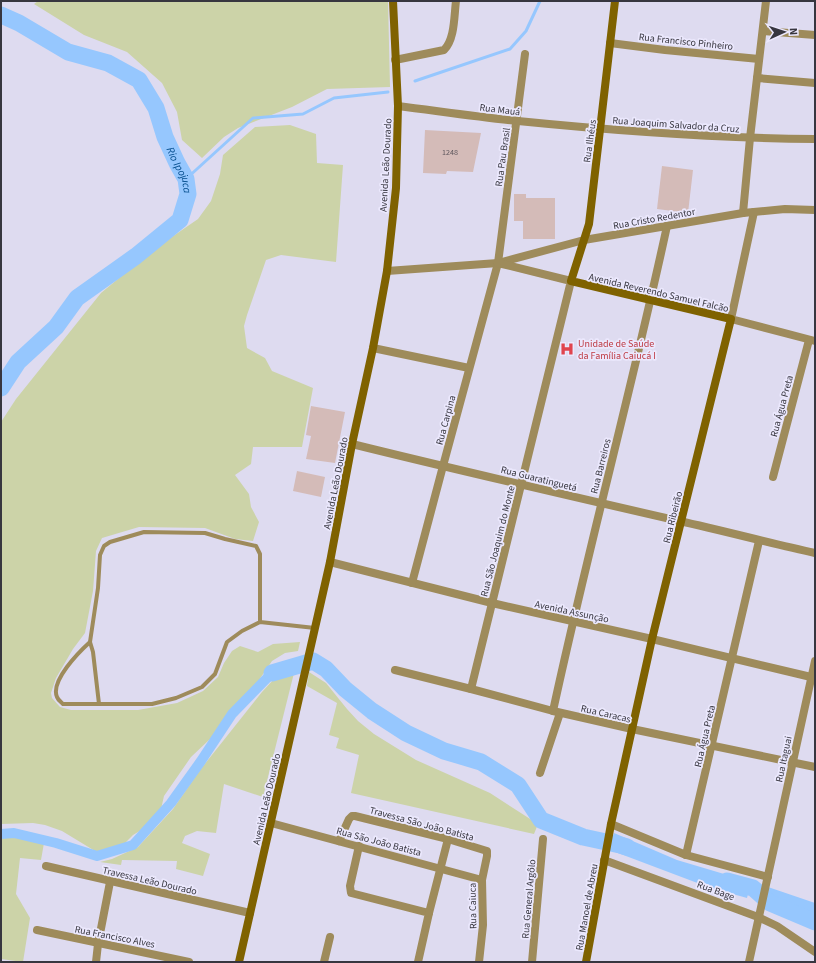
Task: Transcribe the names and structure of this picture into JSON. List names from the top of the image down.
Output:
{
  "streets": {
    "main road": [
      "Rua Ilhéus",
      "Avenida Leão Dourado",
      "Avenida Reverendo Samuel Falcão",
      "Rua Ribeirão",
      "Rua Manoel de Abreu"
    ],
    "street": [
      "Rua Francisco Pinheiro",
      "Rua Mauá",
      "Rua Joaquim Salvador da Cruz",
      "Rua Pau Brasil",
      "Rua Cristo Redentor",
      "Rua Água Preta",
      "Rua Carpina",
      "Rua Barreiros",
      "Rua Guaratinguetá",
      "Rua São Joaquim do Monte",
      "Avenida Assunção",
      "Rua Caracas",
      "Rua Itaguai",
      "Travessa São João Batista",
      "Rua São João Batista",
      "Travessa Leão Dourado",
      "Rua Bage",
      "Rua General Argôlo",
      "Rua Caiuca",
      "Rua Francisco Alves"
    ]
  },
  "crossings": [
    ["Rua Francisco Pinheiro", "Rua Joaquim Salvador da Cruz"],
    ["Rua Francisco Pinheiro", "Rua Ilhéus"],
    ["Rua Mauá", "Rua Joaquim Salvador da Cruz"],
    ["Rua Mauá", "Rua Ilhéus"],
    ["Rua Mauá", "Rua Pau Brasil"],
    ["Rua Mauá", "Avenida Leão Dourado"],
    ["Rua Joaquim Salvador da Cruz", "Rua Ilhéus"],
    ["Rua Joaquim Salvador da Cruz", "Rua Cristo Redentor"],
    ["Rua Ilhéus", "Rua Cristo Redentor"],
    ["Rua Ilhéus", "Avenida Reverendo Samuel Falcão"],
    ["Rua Ilhéus", "Rua São Joaquim do Monte"],
    ["Rua Pau Brasil", "Rua Cristo Redentor"],
    ["Rua Pau Brasil", "Avenida Reverendo Samuel Falcão"],
    ["Rua Pau Brasil", "Rua Carpina"],
    ["Avenida Leão Dourado", "Rua Guaratinguetá"],
    ["Avenida Leão Dourado", "Avenida Assunção"],
    ["Avenida Leão Dourado", "Rua São João Batista"],
    ["Avenida Leão Dourado", "Travessa Leão Dourado"],
    ["Rua Cristo Redentor", "Avenida Reverendo Samuel Falcão"],
    ["Rua Cristo Redentor", "Rua Carpina"],
    ["Rua Cristo Redentor", "Rua Barreiros"],
    ["Rua Cristo Redentor", "Rua Ribeirão"],
    ["Avenida Reverendo Samuel Falcão", "Rua Água Preta"],
    ["Avenida Reverendo Samuel Falcão", "Rua Carpina"],
    ["Avenida Reverendo Samuel Falcão", "Rua Barreiros"],
    ["Avenida Reverendo Samuel Falcão", "Rua Ribeirão"],
    ["Avenida Reverendo Samuel Falcão", "Rua São Joaquim do Monte"],
    ["Rua Água Preta", "Rua Guaratinguetá"],
    ["Rua Água Preta", "Avenida Assunção"],
    ["Rua Água Preta", "Rua Caracas"],
    ["Rua Carpina", "Rua Guaratinguetá"],
    ["Rua Carpina", "Avenida Assunção"],
    ["Rua Barreiros", "Rua Guaratinguetá"],
    ["Rua Barreiros", "Avenida Assunção"],
    ["Rua Barreiros", "Rua Caracas"],
    ["Rua Guaratinguetá", "Rua Ribeirão"],
    ["Rua Guaratinguetá", "Rua São Joaquim do Monte"],
    ["Rua Ribeirão", "Avenida Assunção"],
    ["Rua Ribeirão", "Rua Caracas"],
    ["Rua Ribeirão", "Rua Manoel de Abreu"],
    ["Rua São Joaquim do Monte", "Avenida Assunção"],
    ["Rua São Joaquim do Monte", "Rua Caracas"],
    ["Avenida Assunção", "Rua Itaguai"],
    ["Rua Caracas", "Rua Itaguai"],
    ["Rua Itaguai", "Rua Bage"],
    ["Travessa São João Batista", "Rua São João Batista"],
    ["Travessa São João Batista", "Rua Caiuca"],
    ["Rua São João Batista", "Rua Caiuca"],
    ["Rua Bage", "Rua Manoel de Abreu"]
  ],
  "water": ["Rio Ipojuca"],
  "places": {
    "hospital": ["Unidade de Saúde da Família Caiucá I"]
  },
  "house_numbers": ["1248"],
  "north": "right"
}
